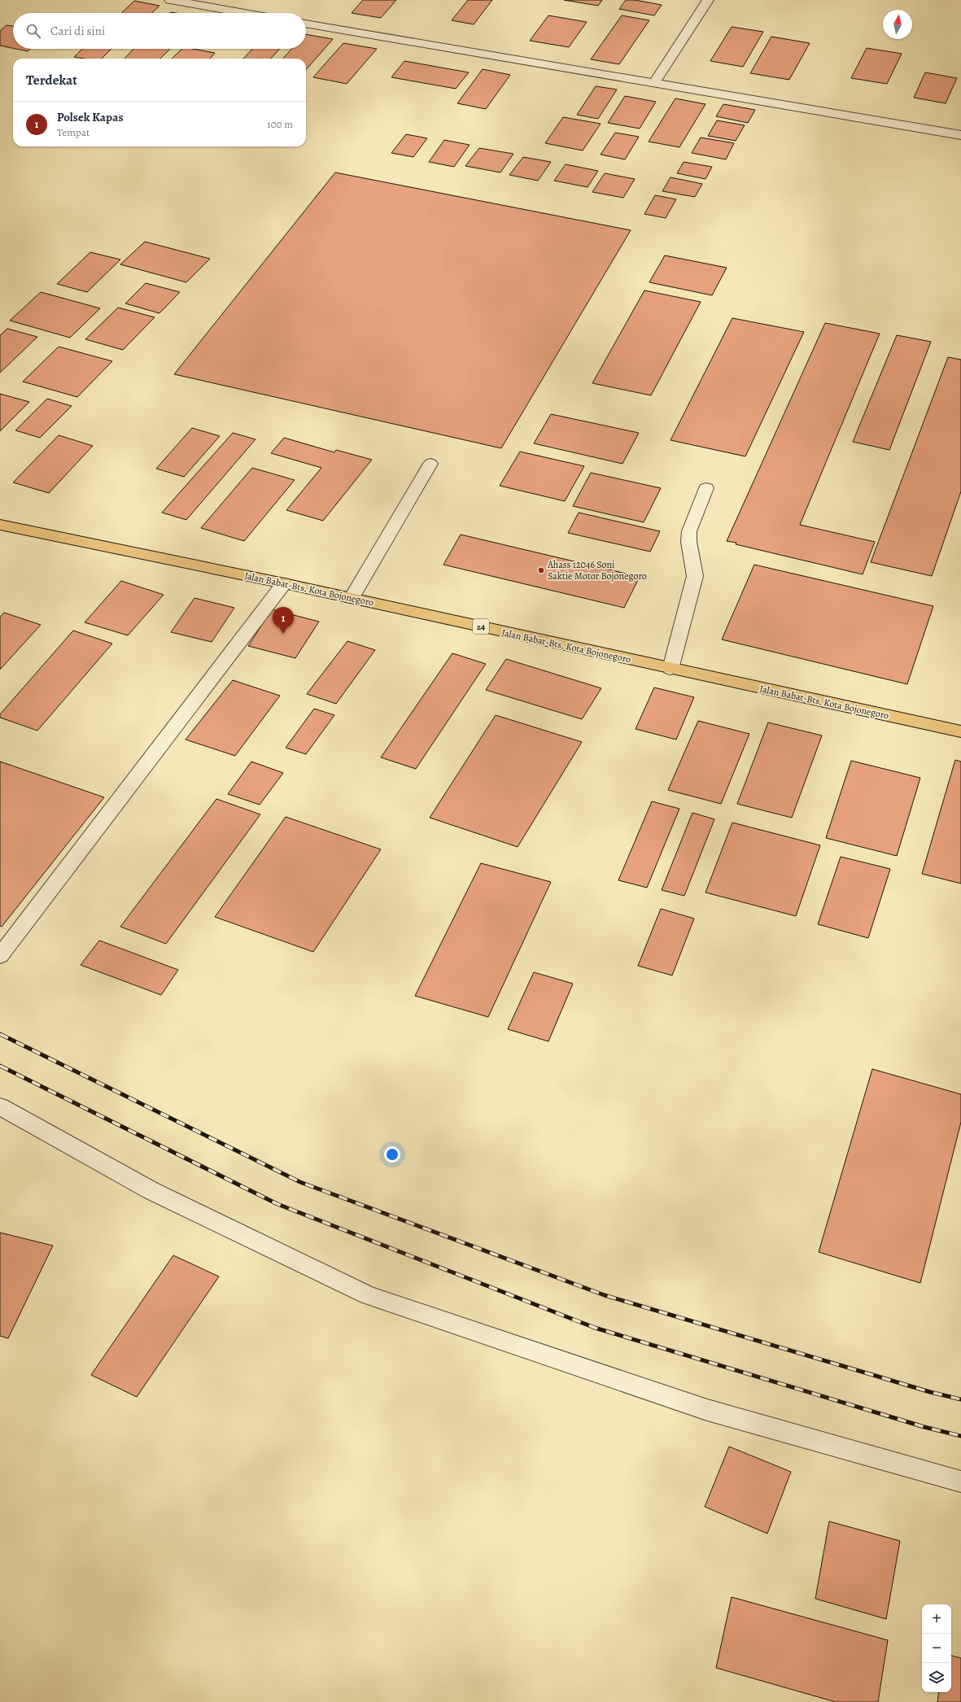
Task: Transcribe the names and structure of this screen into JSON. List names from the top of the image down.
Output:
{
  "streets": {
    "highway": ["Jalan Babat-Bts. Kota Bojonegoro", "24"]
  },
  "places": ["Ahass 12046 Soni Saktie Motor Bojonegoro"],
  "north": "top",
  "page": {
    "search": "Cari di sini",
    "heading": "Terdekat",
    "list": [
      {
        "mark": "1",
        "name": "Polsek Kapas",
        "note": "Tempat",
        "value": "100 m"
      }
    ],
    "pins": "1",
    "map_buttons": ["+", "−"]
  }
}
